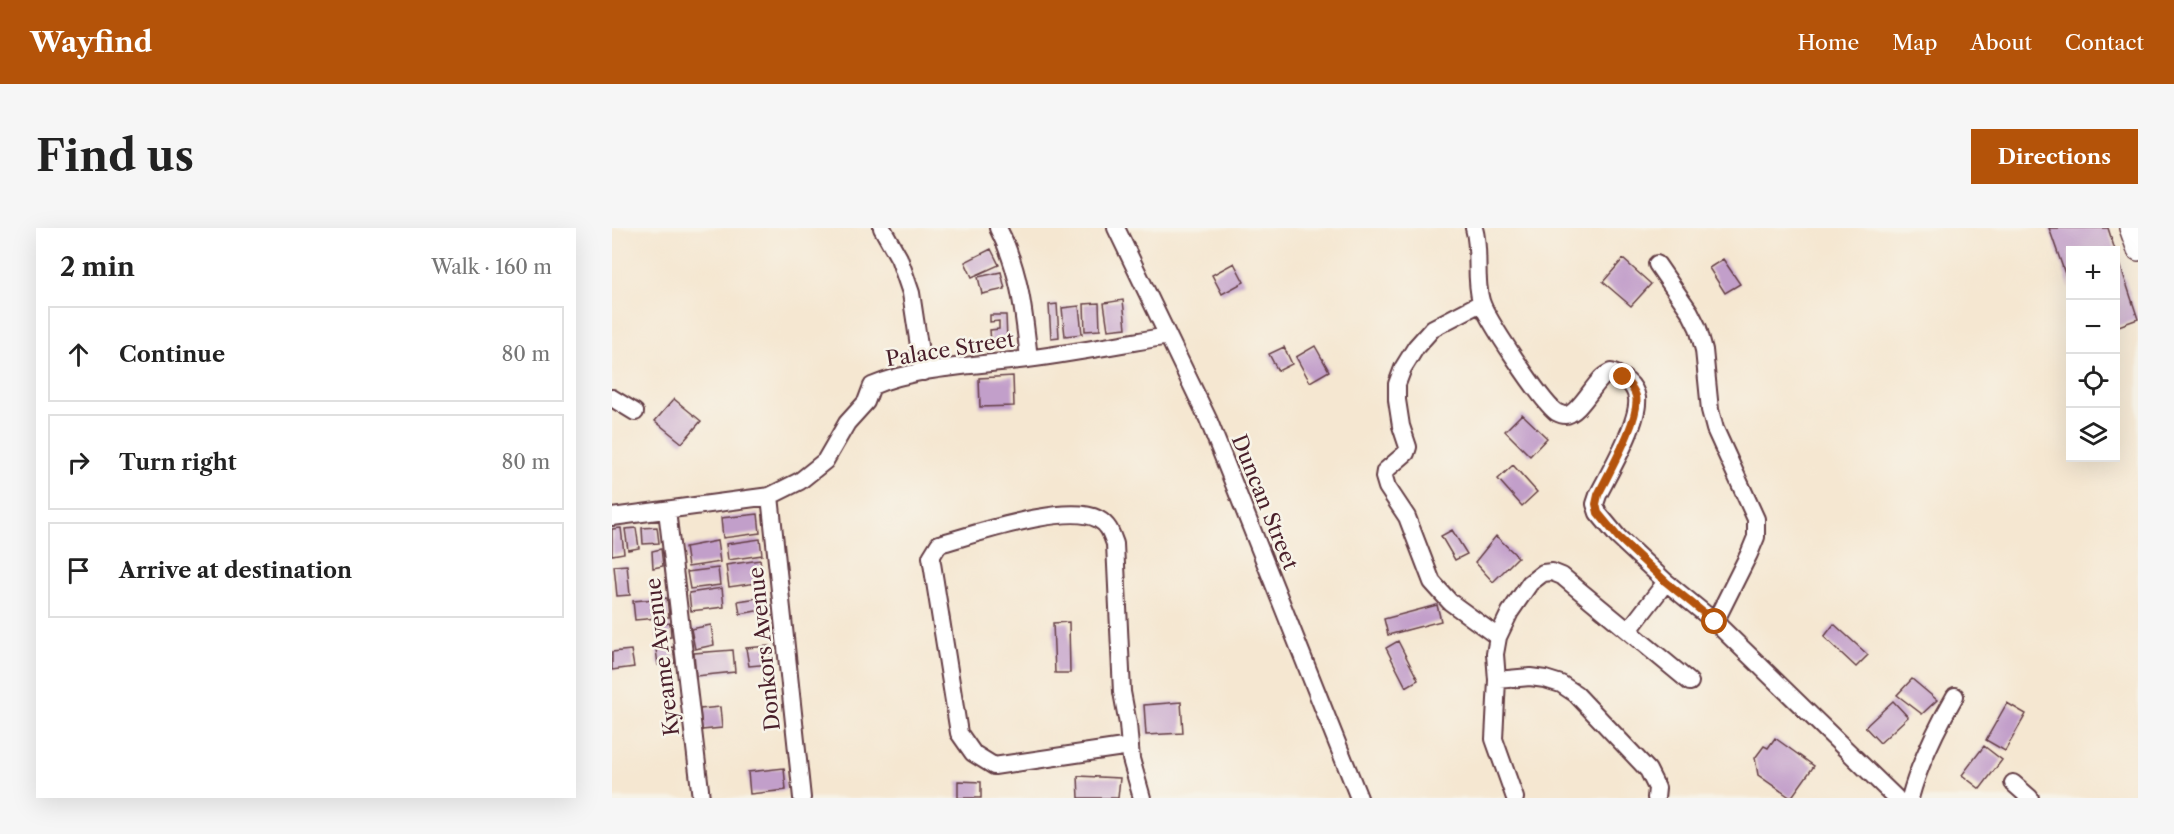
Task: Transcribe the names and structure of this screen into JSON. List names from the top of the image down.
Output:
{
  "streets": {
    "street": [
      "Palace Street",
      "Duncan Street",
      "Donkors Avenue",
      "Kyeame Avenue"
    ]
  },
  "crossings": [
    ["Palace Street", "Duncan Street"],
    ["Palace Street", "Donkors Avenue"],
    ["Palace Street", "Kyeame Avenue"]
  ],
  "page": {
    "header": "Wayfind",
    "nav": [
      "Home",
      "Map",
      "About",
      "Contact"
    ],
    "buttons": "Directions",
    "title": "Find us",
    "heading": ["2 min", "Walk · 160 m"],
    "map_buttons": ["+", "−"],
    "list": [
      ["Continue", "80 m"],
      ["Turn right", "80 m"],
      "Arrive at destination"
    ]
  }
}
